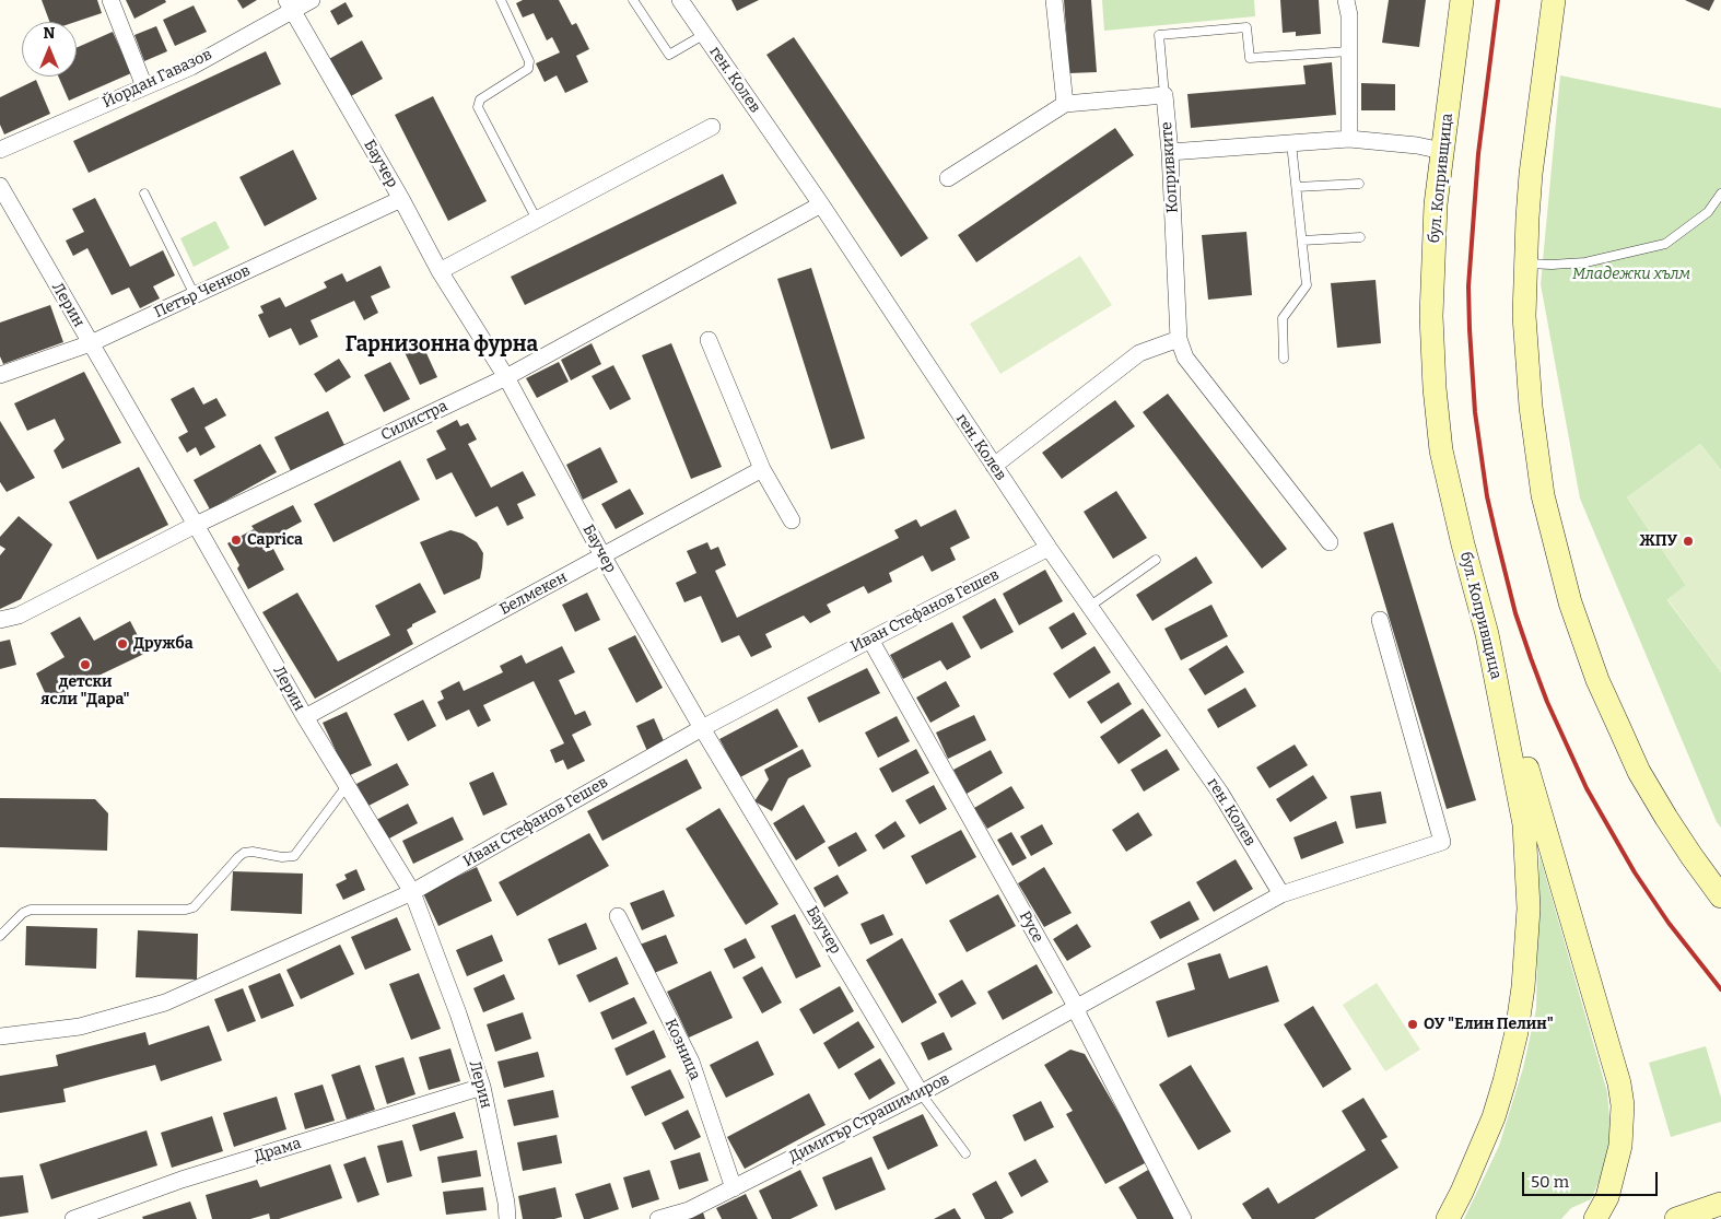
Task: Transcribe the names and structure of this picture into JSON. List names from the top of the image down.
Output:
{
  "streets": {
    "main road": ["бул. Копривщица"],
    "street": [
      "Йордан Гавазов",
      "ген. Колев",
      "Баучер",
      "Копривките",
      "Петър Ченков",
      "Лерин",
      "Силистра",
      "Белмекен",
      "Иван Стефанов Гешев",
      "Русе",
      "Козница",
      "Димитър Страшимиров",
      "Драма"
    ]
  },
  "crossings": [
    ["Йордан Гавазов", "Баучер"],
    ["ген. Колев", "Силистра"],
    ["ген. Колев", "Иван Стефанов Гешев"],
    ["ген. Колев", "Димитър Страшимиров"],
    ["Баучер", "Петър Ченков"],
    ["Баучер", "Силистра"],
    ["Баучер", "Белмекен"],
    ["Баучер", "Иван Стефанов Гешев"],
    ["Баучер", "Димитър Страшимиров"],
    ["Петър Ченков", "Лерин"],
    ["Лерин", "Силистра"],
    ["Лерин", "Белмекен"],
    ["Лерин", "Иван Стефанов Гешев"],
    ["Лерин", "Драма"],
    ["Иван Стефанов Гешев", "Русе"],
    ["Русе", "Димитър Страшимиров"],
    ["Козница", "Димитър Страшимиров"]
  ],
  "districts": ["Гарнизонна фурна"],
  "parks": ["Младежки хълм"],
  "places": [
    "Caprica",
    "ЖПУ",
    "Дружба",
    "детски ясли \"Дара\"",
    "ОУ \"Елин Пелин\""
  ],
  "scale_bar": "50 m",
  "north": "top"
}
